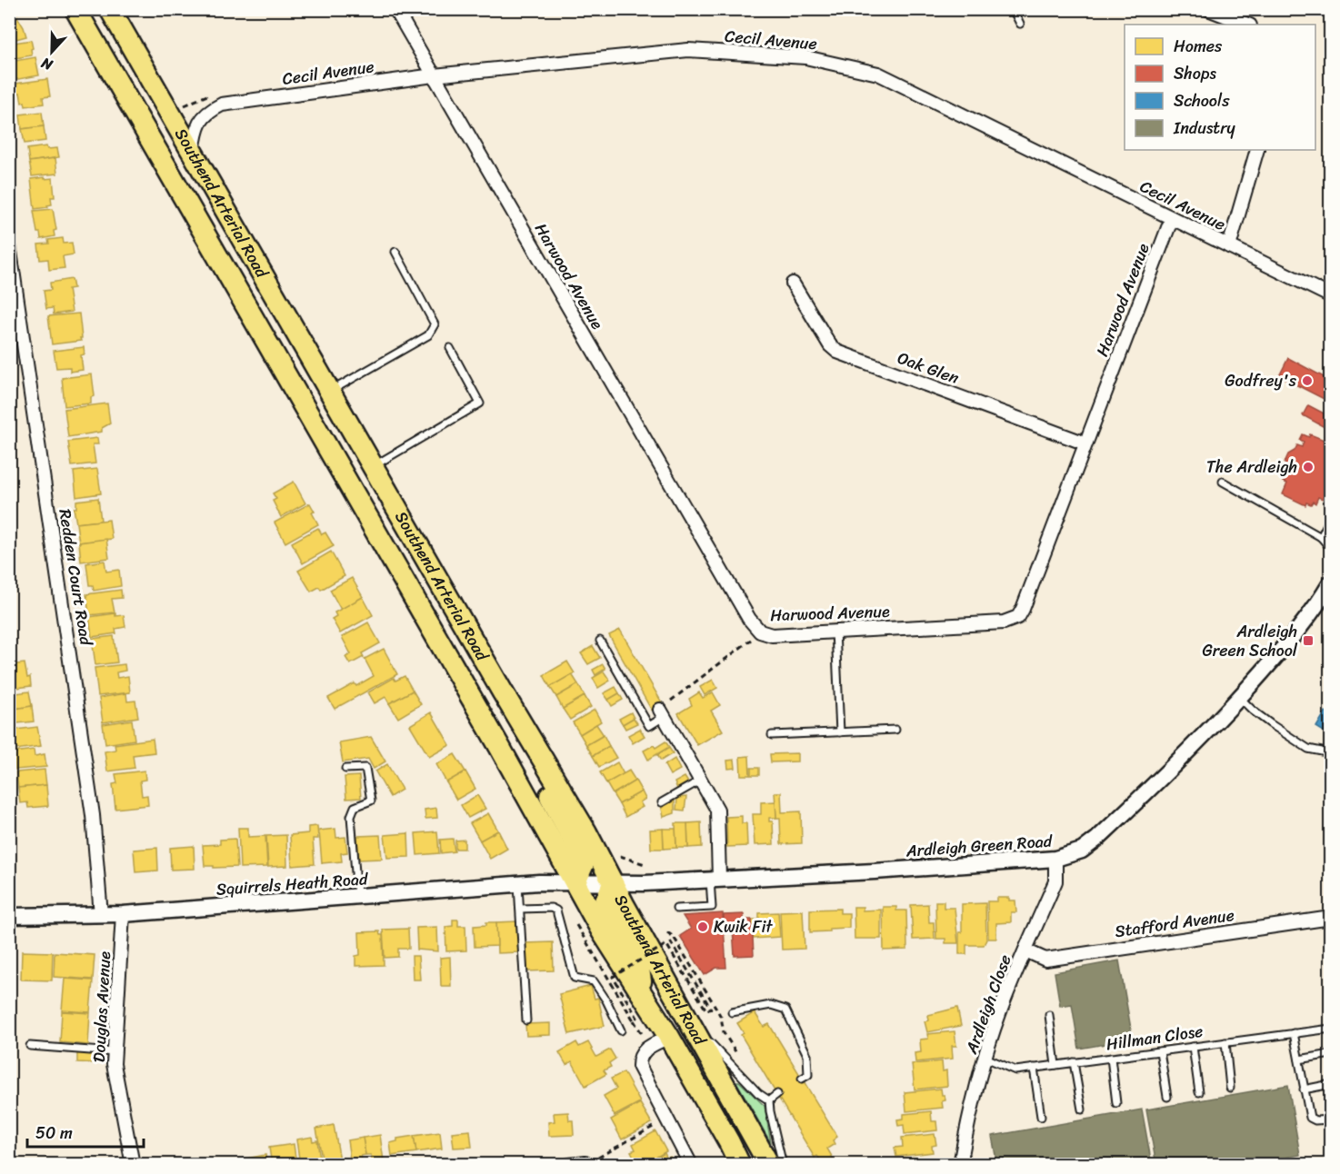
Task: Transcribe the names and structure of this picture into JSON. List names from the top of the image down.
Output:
{
  "streets": {
    "highway": ["Southend Arterial Road"],
    "street": [
      "Cecil Avenue",
      "Harwood Avenue",
      "Oak Glen",
      "Redden Court Road",
      "Ardleigh Green Road",
      "Squirrels Heath Road",
      "Stafford Avenue",
      "Ardleigh Close",
      "Douglas Avenue"
    ],
    "lane": ["Hillman Close"]
  },
  "crossings": [
    ["Cecil Avenue", "Southend Arterial Road"],
    ["Cecil Avenue", "Harwood Avenue"],
    ["Southend Arterial Road", "Ardleigh Green Road"],
    ["Southend Arterial Road", "Squirrels Heath Road"],
    ["Harwood Avenue", "Oak Glen"],
    ["Redden Court Road", "Squirrels Heath Road"],
    ["Ardleigh Green Road", "Squirrels Heath Road"],
    ["Ardleigh Green Road", "Ardleigh Close"],
    ["Squirrels Heath Road", "Douglas Avenue"],
    ["Stafford Avenue", "Ardleigh Close"],
    ["Ardleigh Close", "Hillman Close"]
  ],
  "places": {
    "other": ["Godfrey's", "The Ardleigh", "Kwik Fit"],
    "transit": ["Ardleigh Green School"]
  },
  "legend": [
    "Homes",
    "Shops",
    "Schools",
    "Industry"
  ],
  "scale_bar": "50 m",
  "north": "bottom"
}
